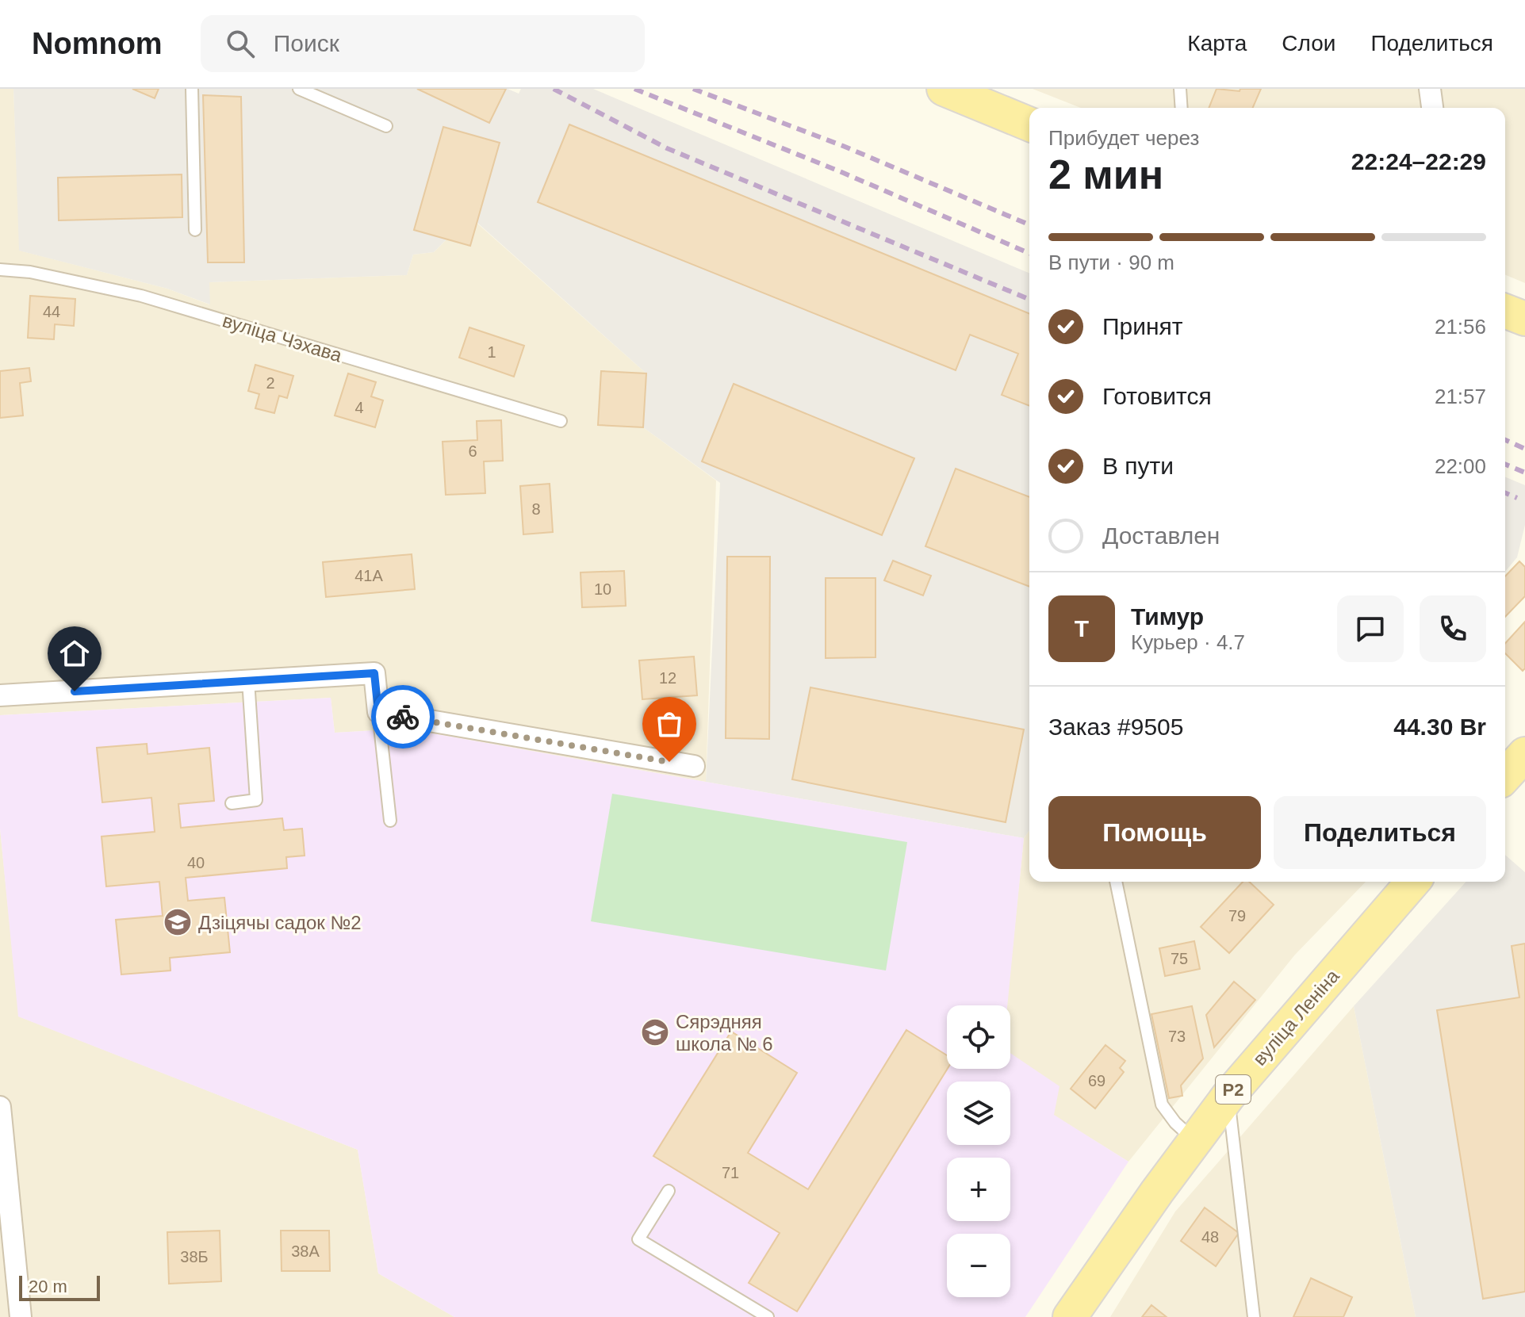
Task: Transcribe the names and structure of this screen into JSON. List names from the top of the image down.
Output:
{
  "streets": {
    "main road": ["вуліца Леніна", "Р2"],
    "lane": ["вуліца Чэхава"]
  },
  "places": {
    "school or university": ["Дзіцячы садок №2", "Сярэдняя школа № 6"]
  },
  "house_numbers": [
    "44",
    "1",
    "2",
    "4",
    "6",
    "8",
    "41А",
    "10",
    "12",
    "40",
    "79",
    "75",
    "73",
    "69",
    "71",
    "48",
    "38А",
    "38Б"
  ],
  "scale_bar": "20 m",
  "page": {
    "header": "Nomnom",
    "search": "Поиск",
    "nav": ["Карта", "Слои", "Поделиться"],
    "heading": ["2 мин", "Прибудет через", "22:24–22:29"],
    "panel": [
      "Тимур",
      "Курьер · 4.7",
      "Заказ #9505",
      "44.30 Br"
    ],
    "bar": "В пути · 90 m",
    "list": [
      ["Принят", "21:56"],
      ["Готовится", "21:57"],
      ["В пути", "22:00"],
      "Доставлен"
    ],
    "round": "Т",
    "buttons": ["Помощь", "Поделиться"],
    "map_buttons": ["+", "−"],
    "scale": "20 m"
  }
}
